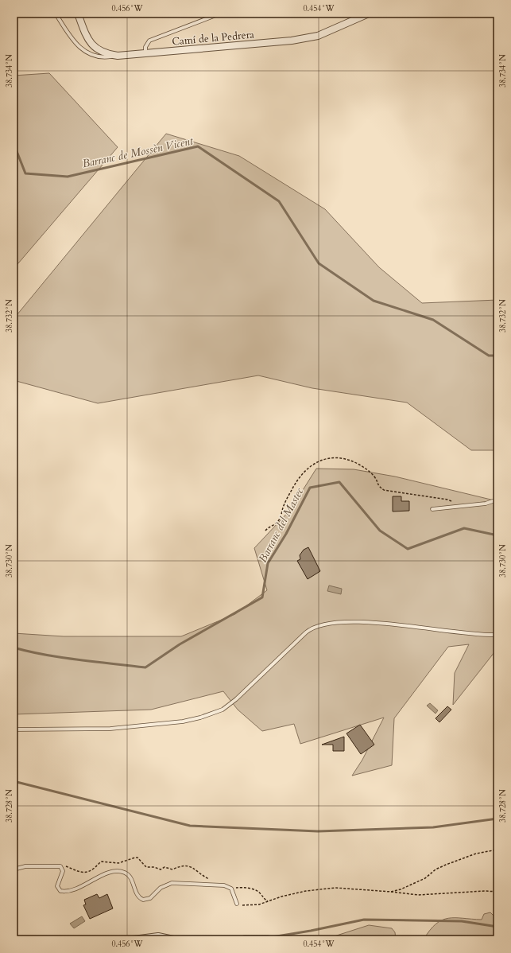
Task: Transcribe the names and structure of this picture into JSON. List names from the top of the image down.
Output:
{
  "streets": {
    "street": ["Camí de la Pedrera"]
  },
  "water": ["Barranc de Mossèn Vicent", "Barranc del Mastec"],
  "coordinates": [
    "0.456°W",
    "0.454°W",
    "38.734°N",
    "38.732°N",
    "38.730°N",
    "38.728°N"
  ]
}
